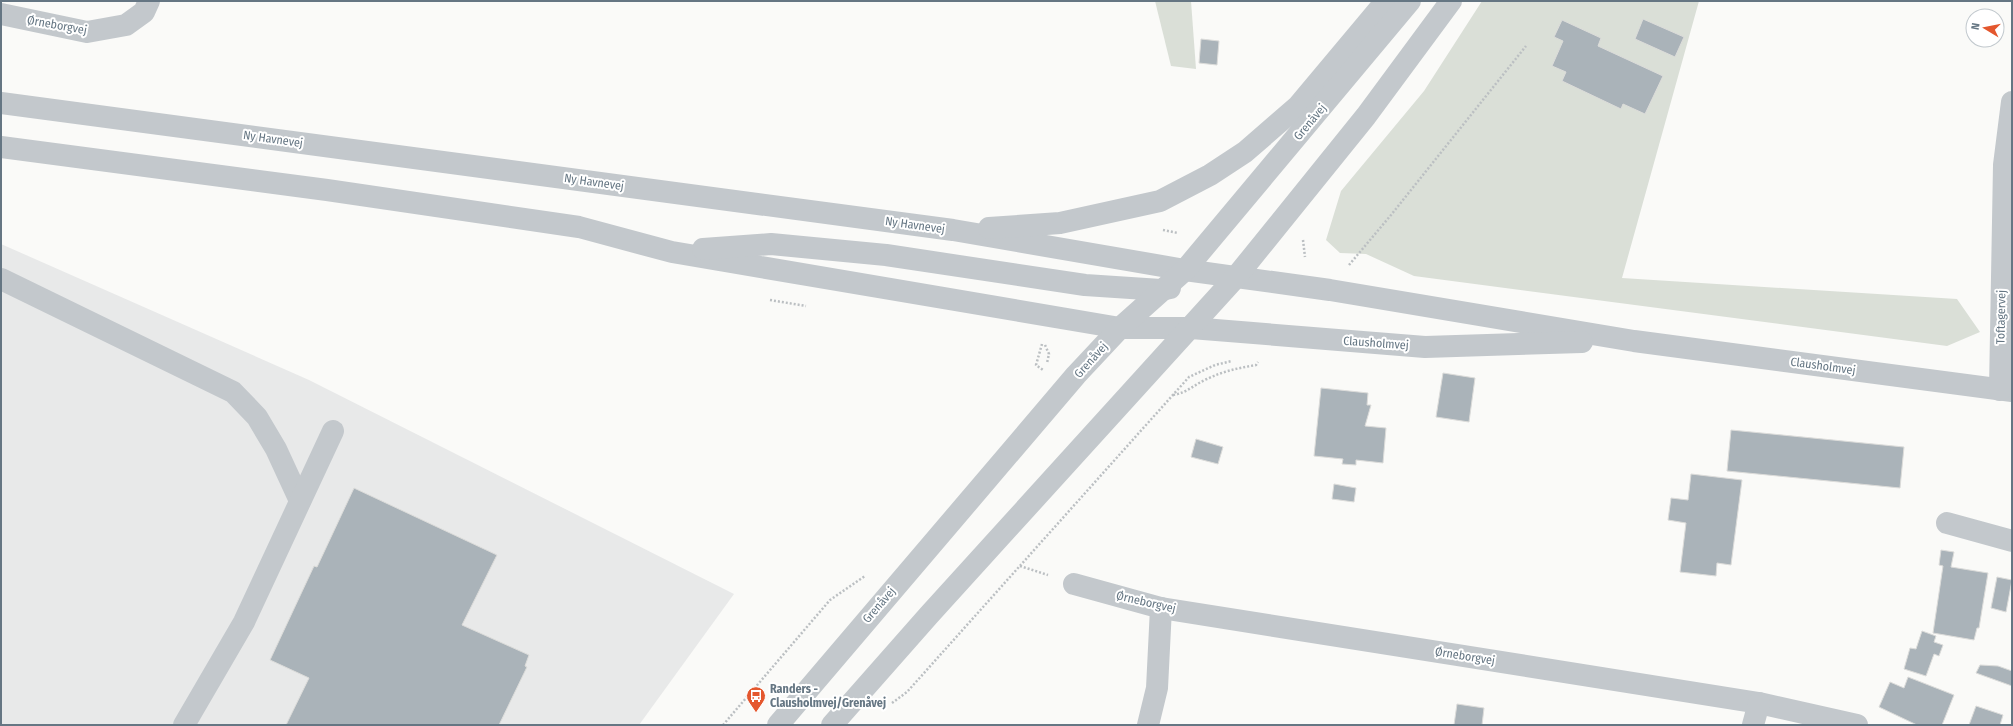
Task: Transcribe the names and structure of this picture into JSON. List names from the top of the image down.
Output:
{
  "streets": {
    "street": [
      "Ørneborgvej",
      "Grenåvej",
      "Ny Havnevej",
      "Toftagervej",
      "Clausholmvej"
    ]
  },
  "crossings": [
    ["Grenåvej", "Ny Havnevej"],
    ["Grenåvej", "Clausholmvej"],
    ["Ny Havnevej", "Clausholmvej"],
    ["Toftagervej", "Clausholmvej"]
  ],
  "places": {
    "bus stop": ["Randers - Clausholmvej/Grenåvej"]
  },
  "north": "left"
}
